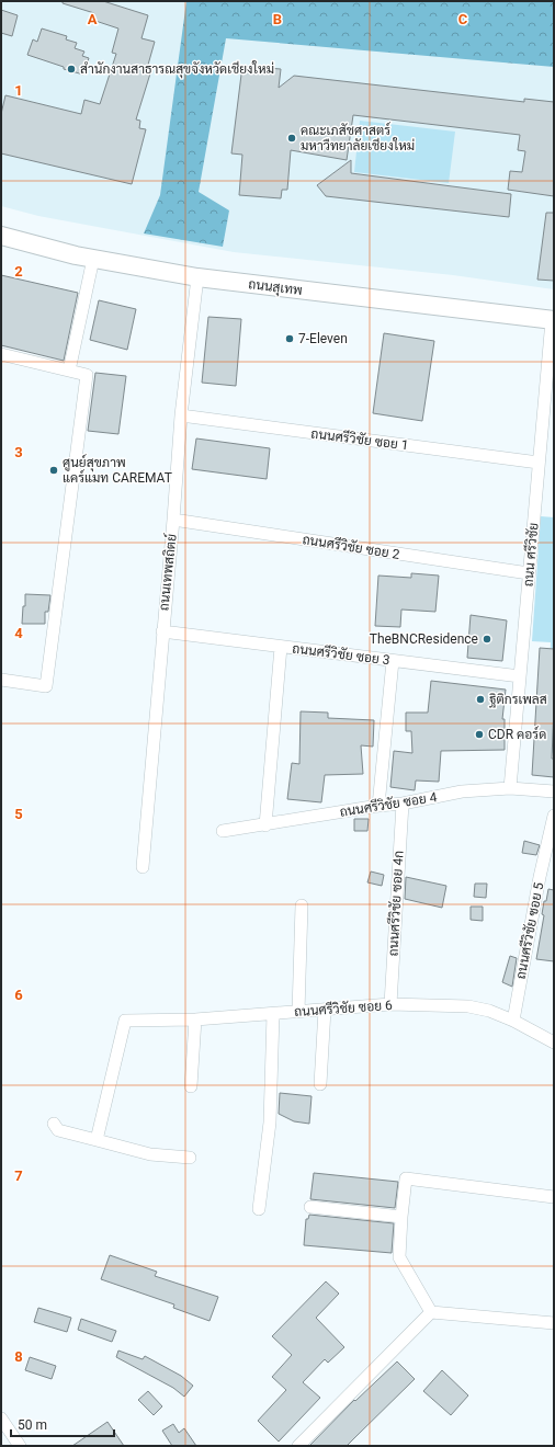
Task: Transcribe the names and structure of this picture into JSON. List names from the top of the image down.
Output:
{
  "streets": {
    "main road": ["ถนนสุเทพ"],
    "street": [
      "ถนนศรีวิชัย ซอย 1",
      "ถนนศรีวิชัย ซอย 2",
      "ถนน ศรีวิชัย",
      "ถนนเทพสถิตย์",
      "ถนนศรีวิชัย ซอย 3",
      "ถนนศรีวิชัย ซอย 4",
      "ถนนศรีวิชัย ซอย 4ก",
      "ถนนศรีวิชัย ซอย 5",
      "ถนนศรีวิชัย ซอย 6"
    ]
  },
  "crossings": [
    ["ถนนสุเทพ", "ถนน ศรีวิชัย"],
    ["ถนนสุเทพ", "ถนนเทพสถิตย์"],
    ["ถนนศรีวิชัย ซอย 1", "ถนน ศรีวิชัย"],
    ["ถนนศรีวิชัย ซอย 1", "ถนนเทพสถิตย์"],
    ["ถนนศรีวิชัย ซอย 2", "ถนน ศรีวิชัย"],
    ["ถนนศรีวิชัย ซอย 2", "ถนนเทพสถิตย์"],
    ["ถนน ศรีวิชัย", "ถนนศรีวิชัย ซอย 3"],
    ["ถนน ศรีวิชัย", "ถนนศรีวิชัย ซอย 4"],
    ["ถนนเทพสถิตย์", "ถนนศรีวิชัย ซอย 3"],
    ["ถนนศรีวิชัย ซอย 4", "ถนนศรีวิชัย ซอย 4ก"],
    ["ถนนศรีวิชัย ซอย 4ก", "ถนนศรีวิชัย ซอย 6"],
    ["ถนนศรีวิชัย ซอย 5", "ถนนศรีวิชัย ซอย 6"]
  ],
  "places": [
    "สำนักงานสาธารณสุขจังหวัดเชียงใหม่",
    "คณะเภสัชศาสตร์ มหาวืทยาลัยเชียงใหม่",
    "7-Eleven",
    "ศูนย์สุขภาพ แคร์แมท CAREMAT",
    "TheBNCResidence",
    "ฐิติกรเพลส",
    "CDR คอร์ด"
  ],
  "scale_bar": "50 m",
  "grid": {
    "columns": ["A", "B", "C"],
    "rows": [
      "1",
      "2",
      "3",
      "4",
      "5",
      "6",
      "7",
      "8"
    ]
  }
}
